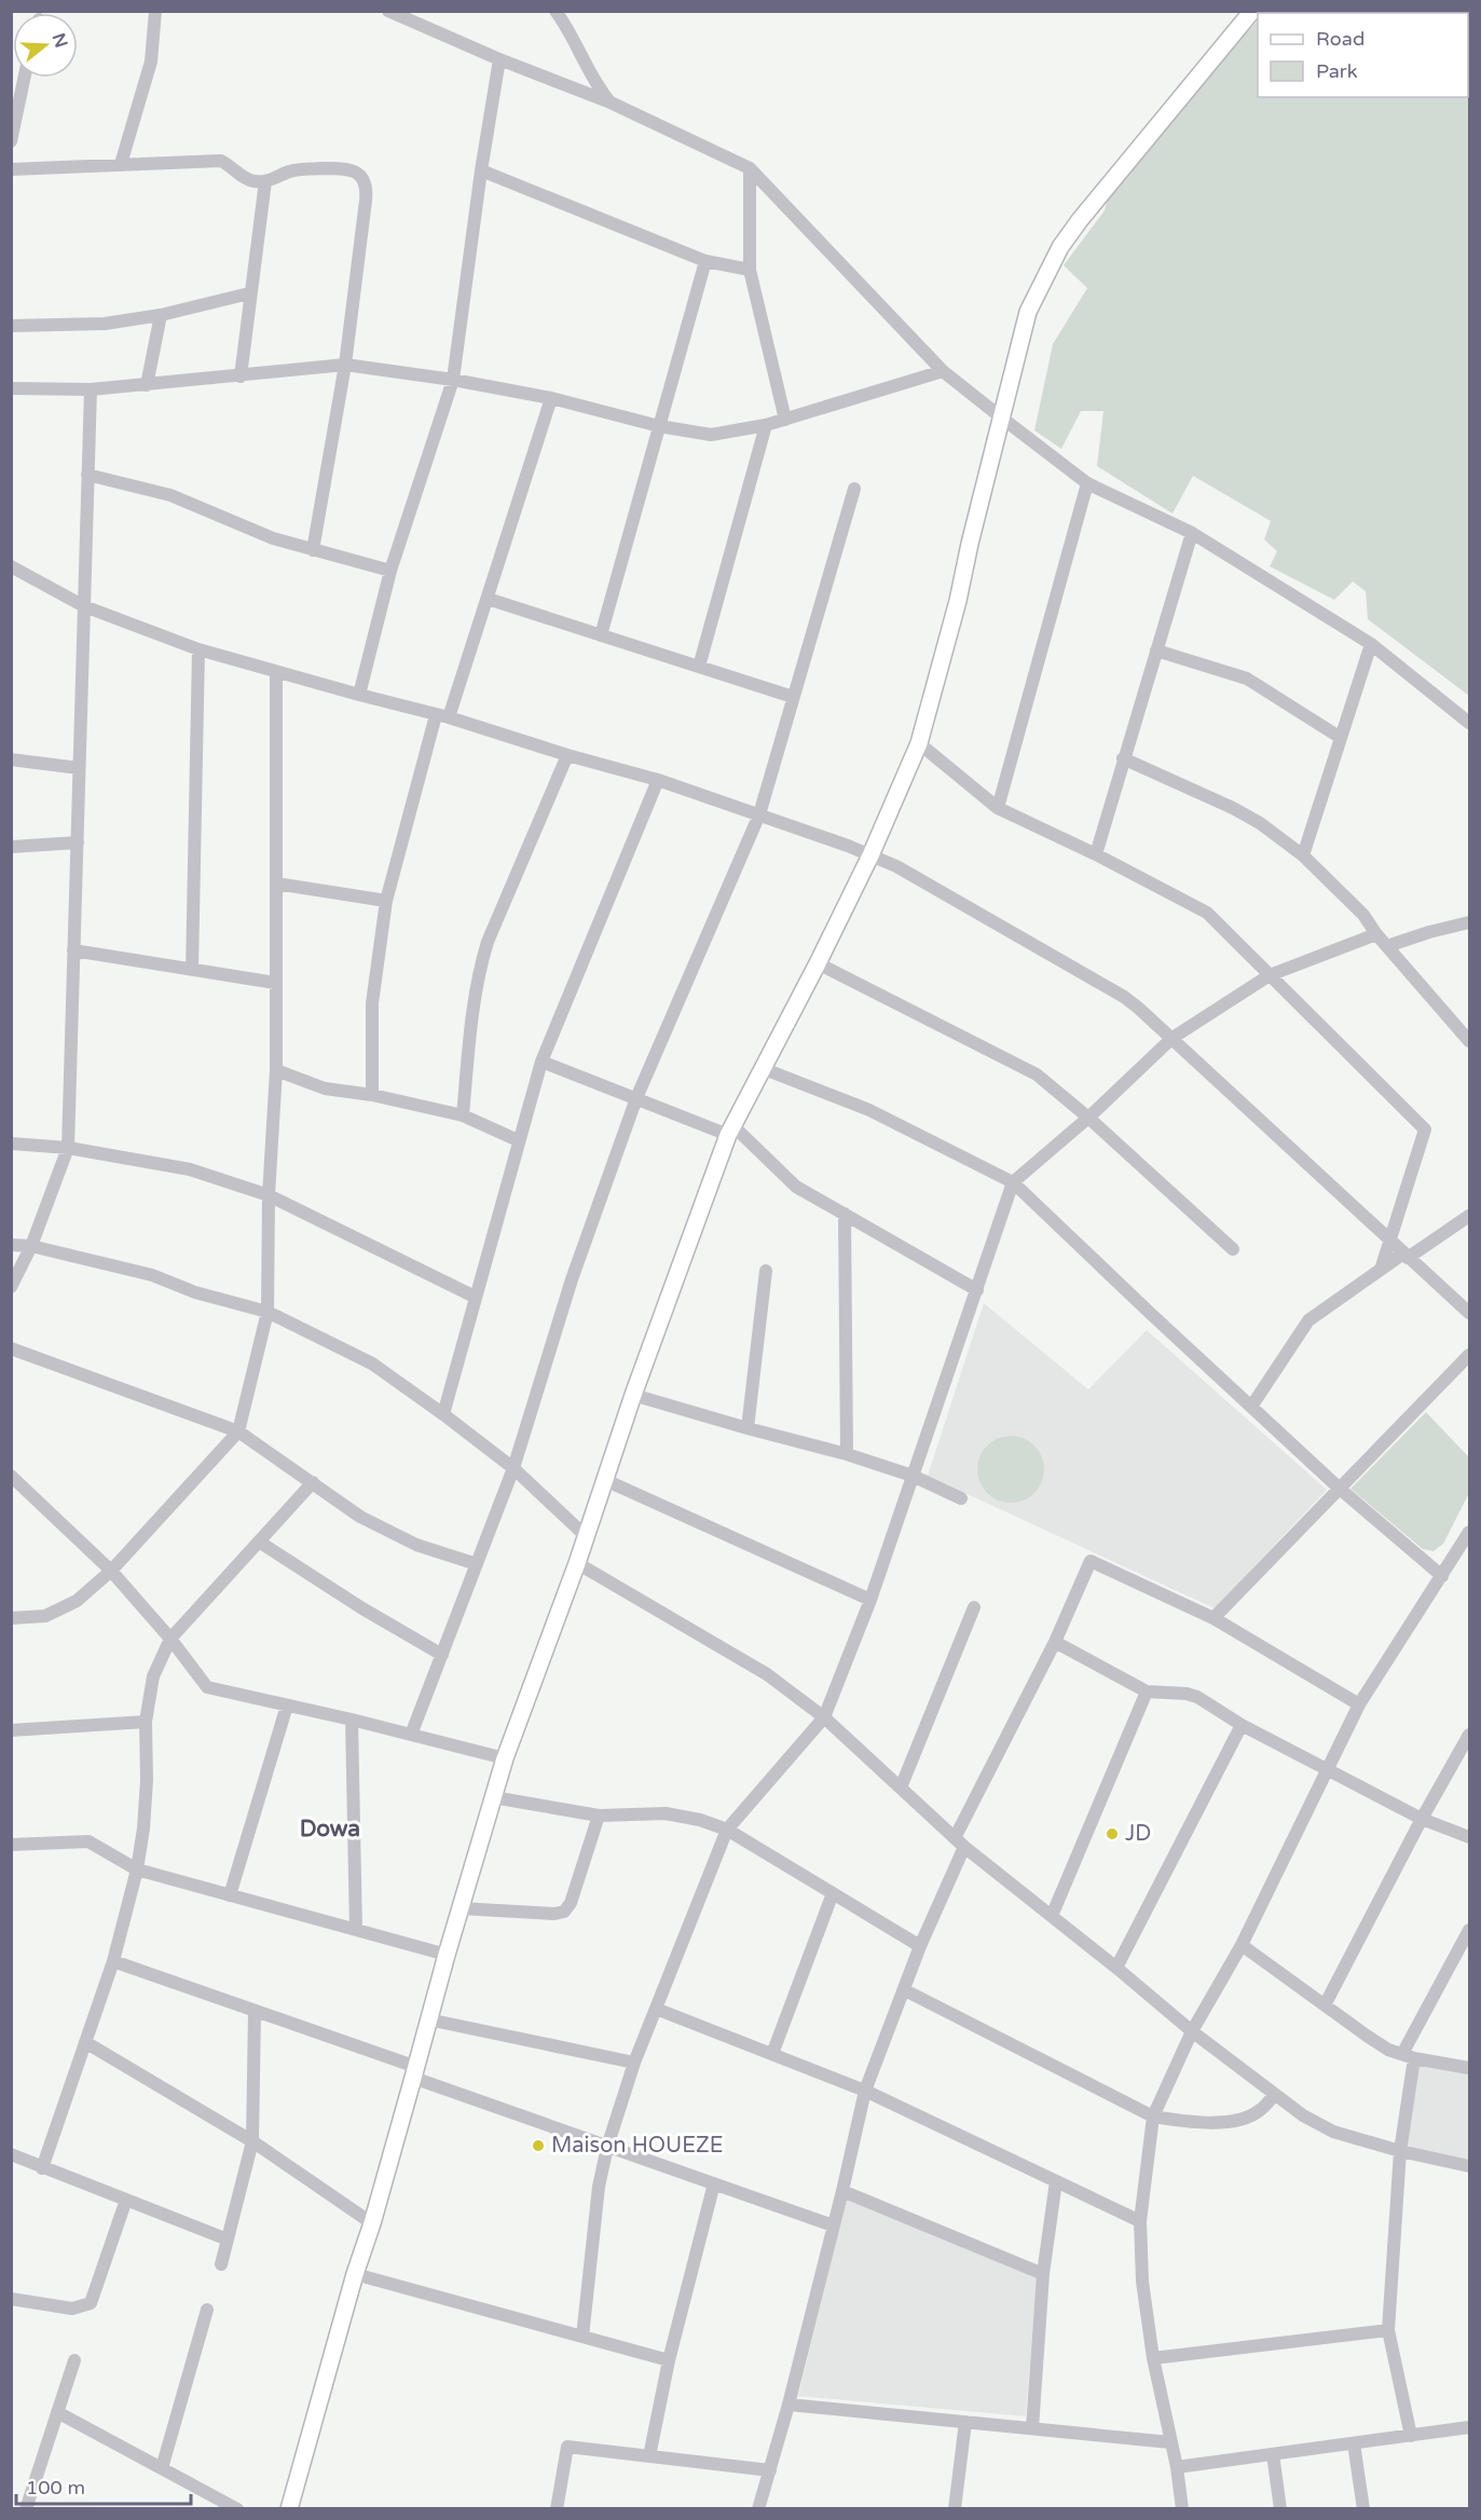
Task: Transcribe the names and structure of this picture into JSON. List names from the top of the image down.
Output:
{
  "districts": ["Dowa"],
  "places": ["JD", "Maison HOUEZE"],
  "legend": ["Road", "Park"],
  "scale_bar": "100 m",
  "north": "right"
}
